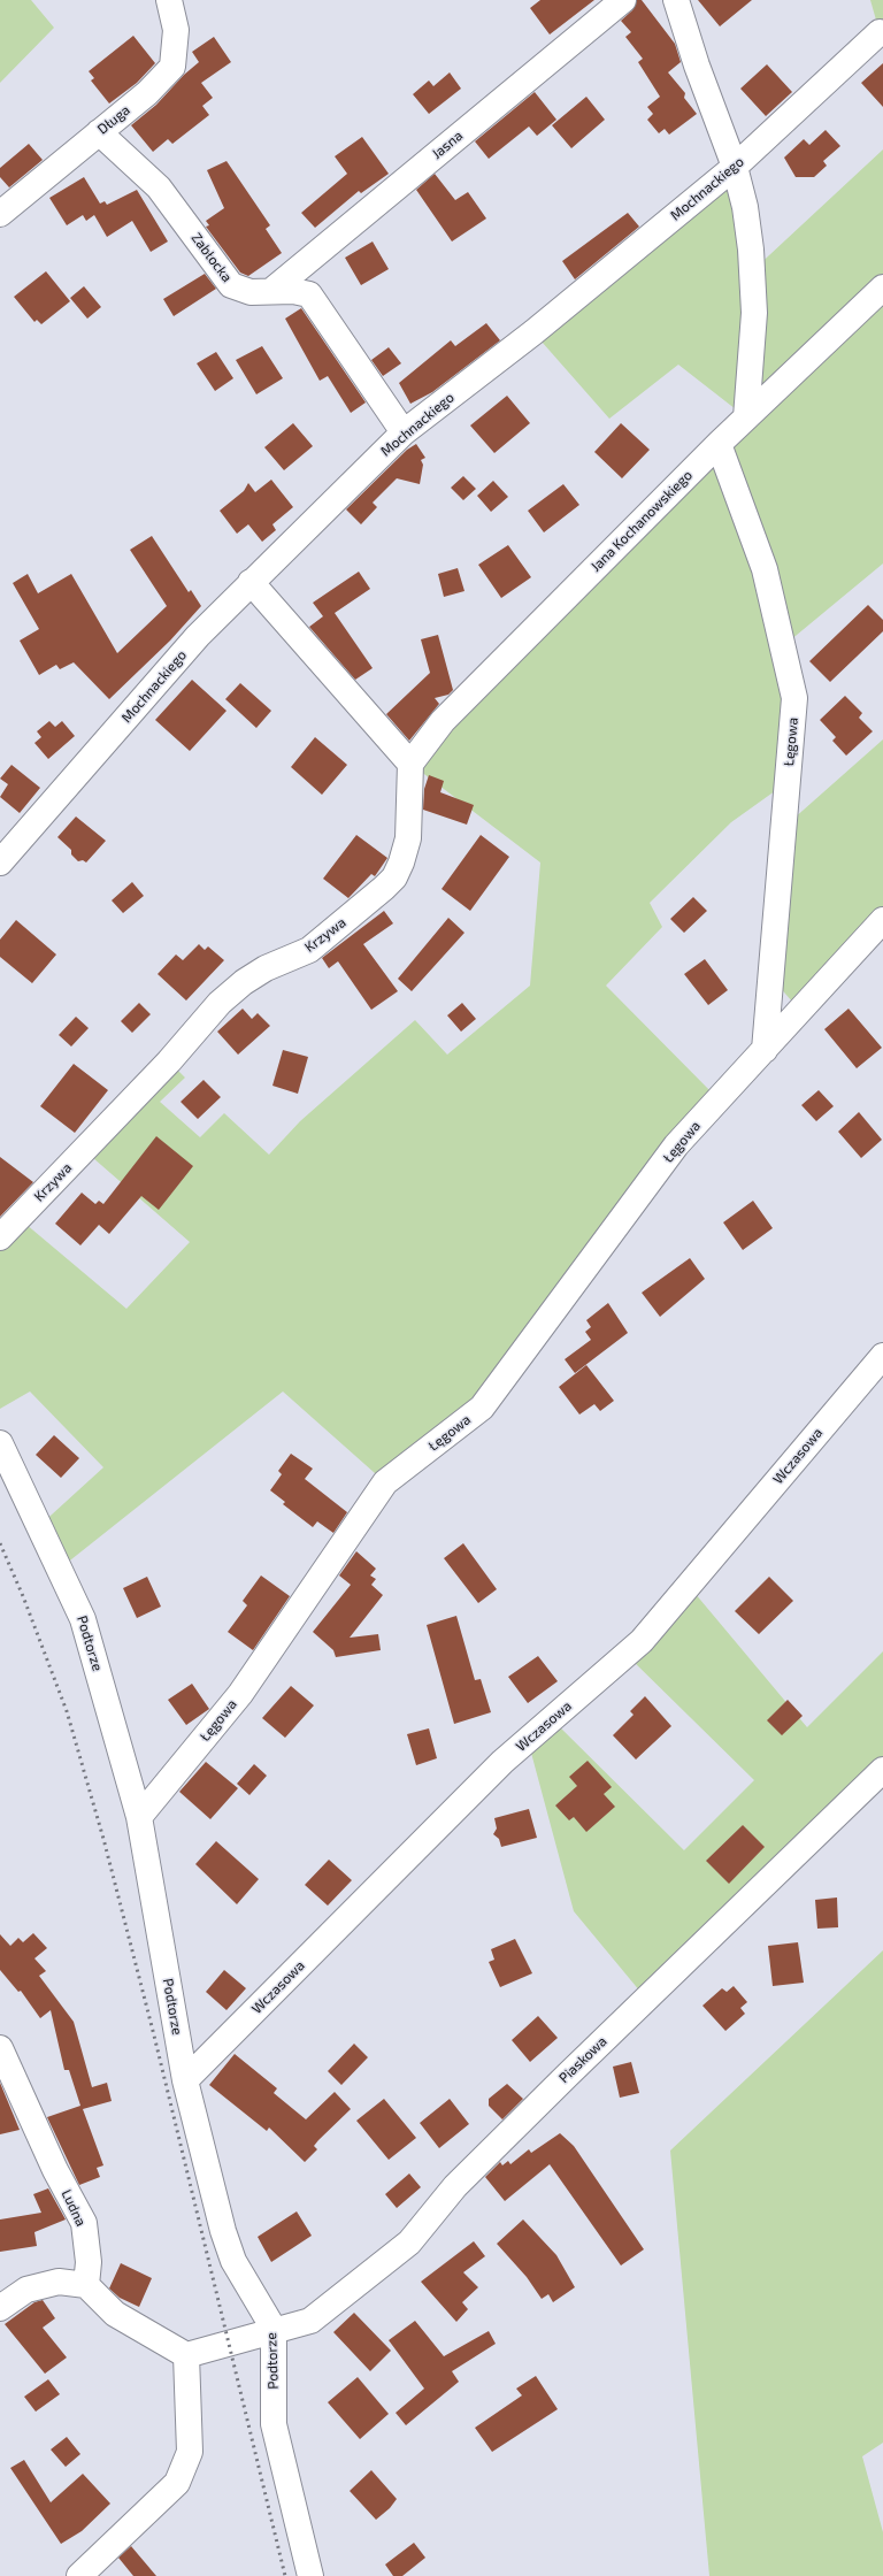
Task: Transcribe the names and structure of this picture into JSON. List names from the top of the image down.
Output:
{
  "streets": {
    "street": [
      "Długa",
      "Jasna",
      "Mochnackiego",
      "Zabłocka",
      "Jana Kochanowskiego",
      "Łęgowa",
      "Krzywa",
      "Wczasowa",
      "Podtorze",
      "Piaskowa",
      "Ludna"
    ]
  },
  "crossings": [
    ["Długa", "Zabłocka"],
    ["Jasna", "Zabłocka"],
    ["Mochnackiego", "Zabłocka"],
    ["Jana Kochanowskiego", "Łęgowa"],
    ["Jana Kochanowskiego", "Krzywa"],
    ["Łęgowa", "Podtorze"],
    ["Wczasowa", "Podtorze"],
    ["Podtorze", "Piaskowa"]
  ]
}
